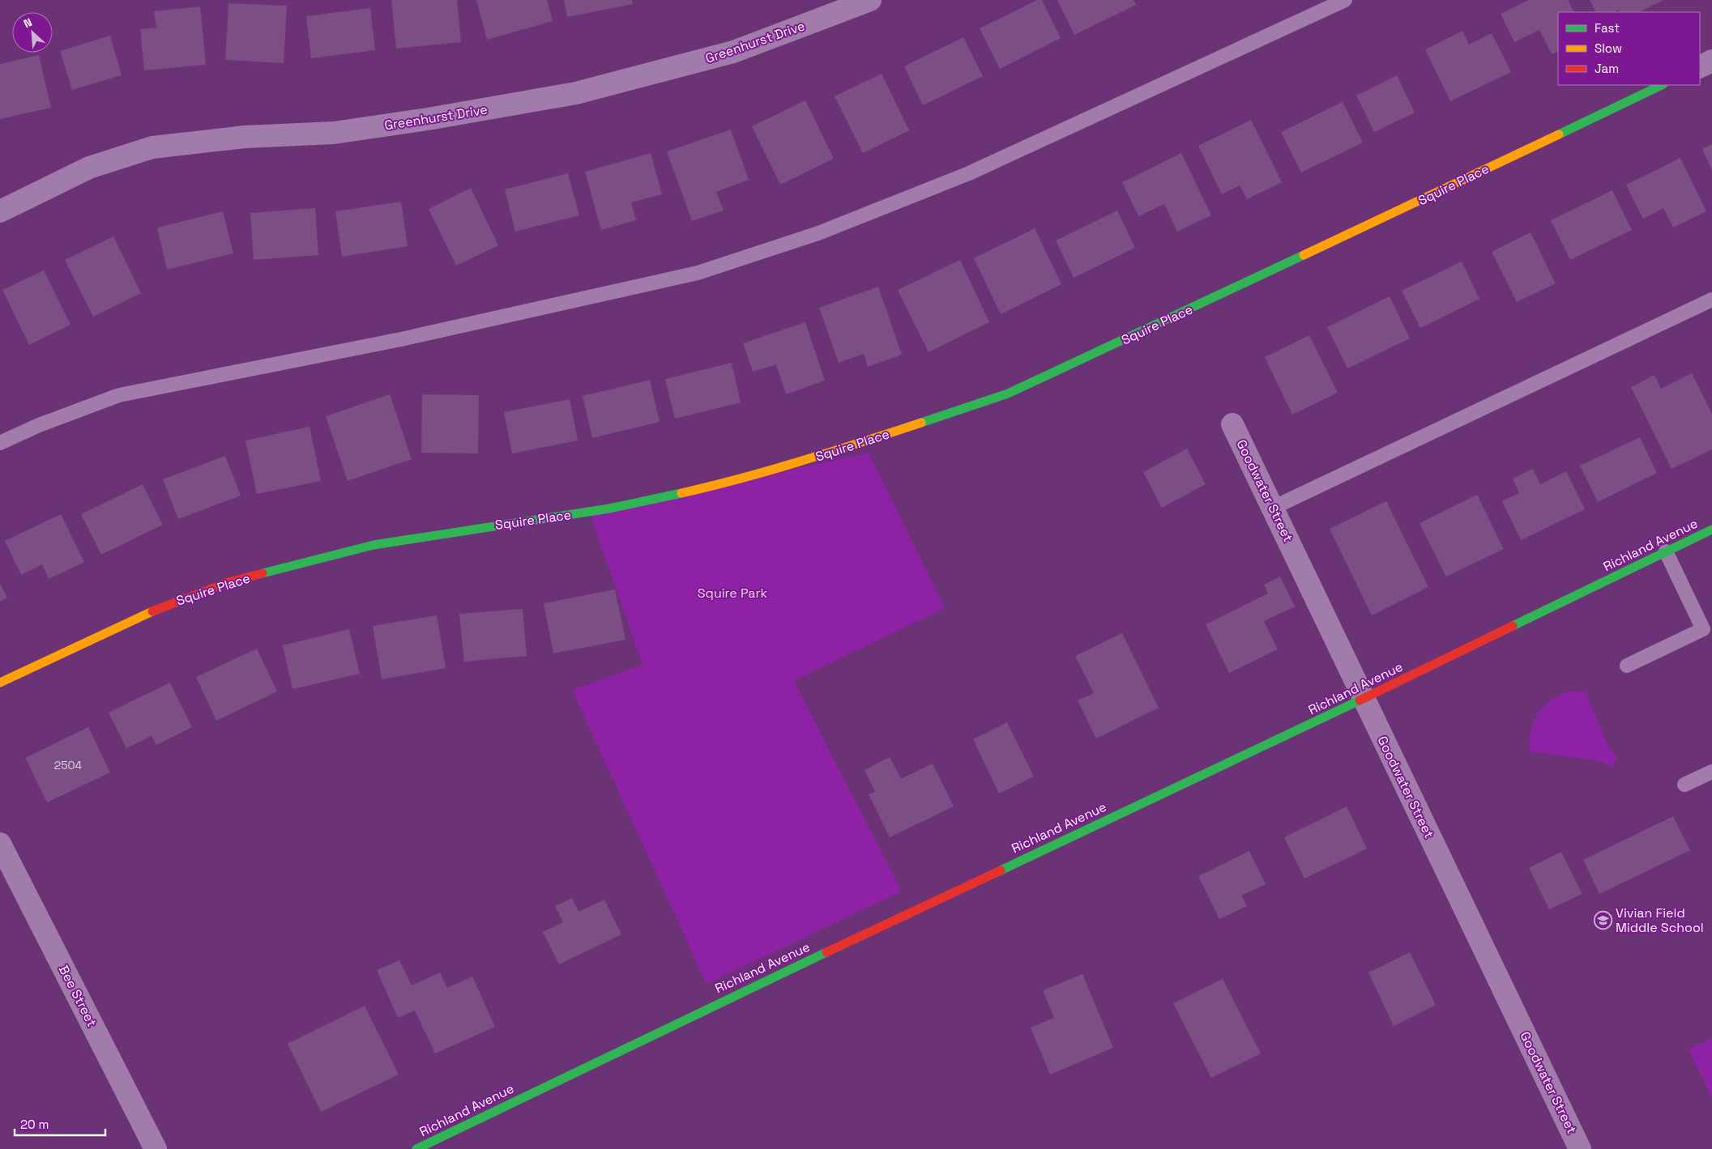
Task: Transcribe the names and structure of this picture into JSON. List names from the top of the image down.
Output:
{
  "streets": {
    "street": [
      "Greenhurst Drive",
      "Squire Place",
      "Goodwater Street",
      "Richland Avenue",
      "Bee Street"
    ]
  },
  "crossings": [
    ["Goodwater Street", "Richland Avenue"]
  ],
  "parks": ["Squire Park"],
  "places": {
    "school or university": ["Vivian Field Middle School"]
  },
  "house_numbers": ["2504"],
  "legend": ["Fast", "Slow", "Jam"],
  "scale_bar": "20 m",
  "north": "top left"
}
